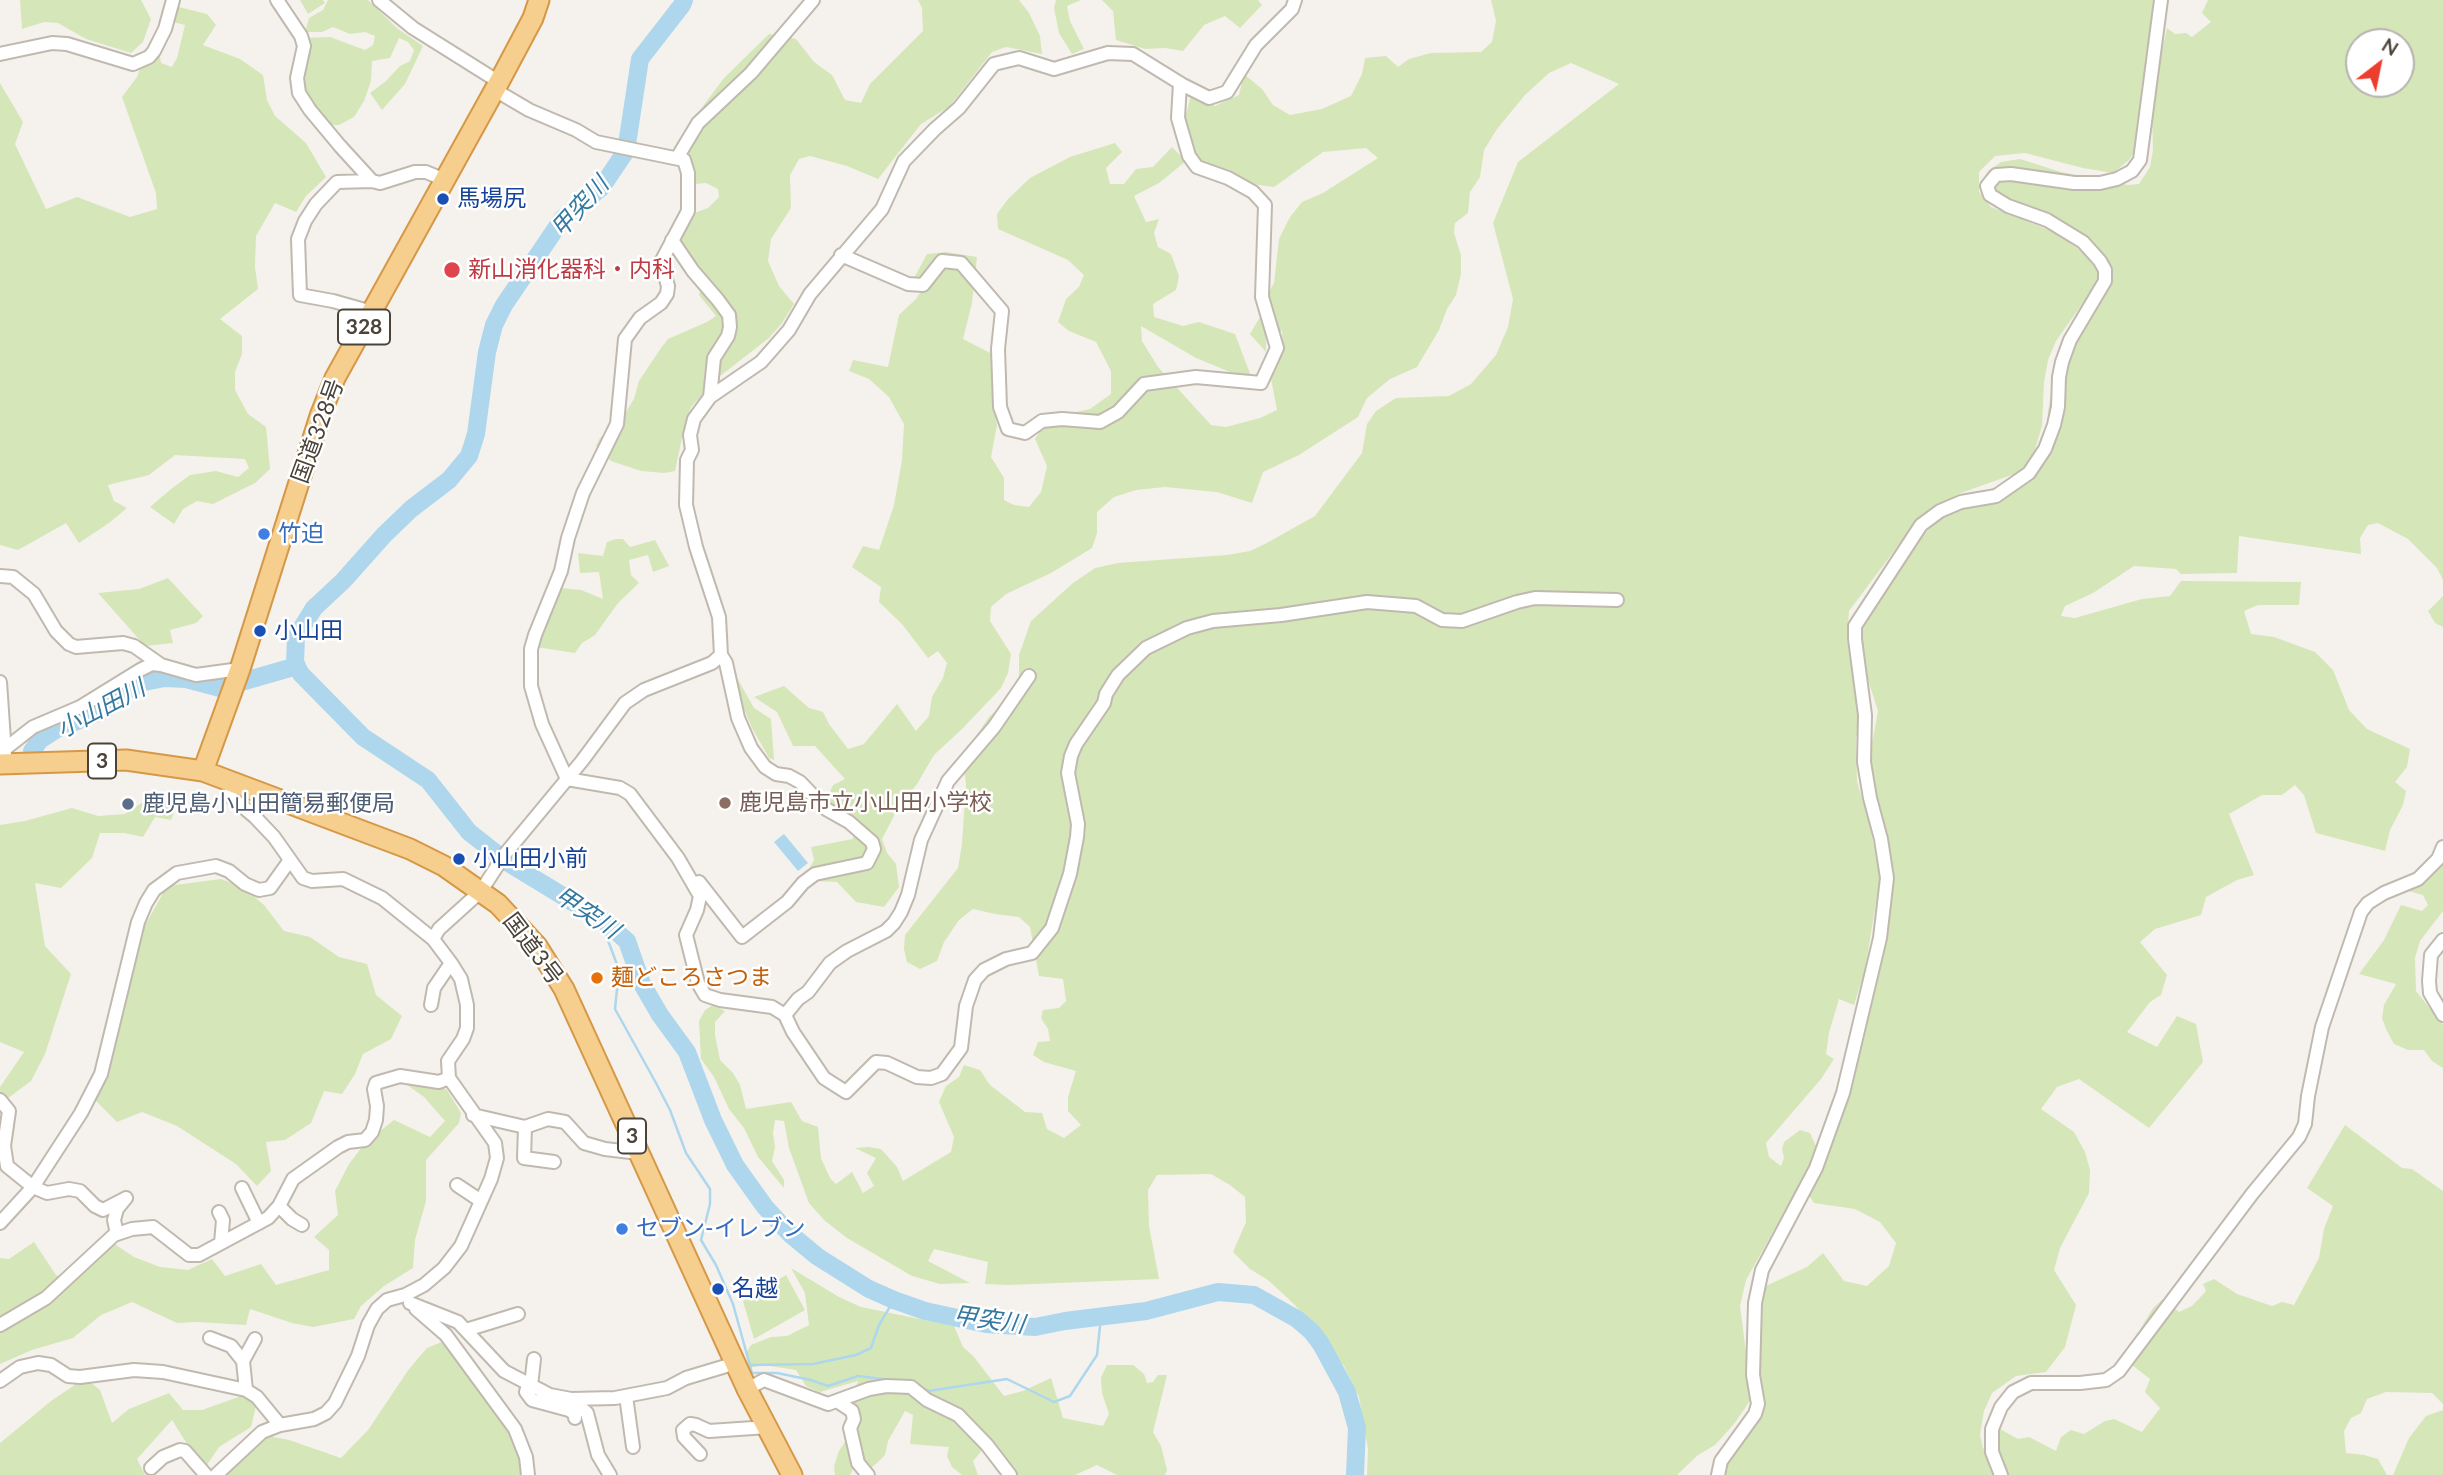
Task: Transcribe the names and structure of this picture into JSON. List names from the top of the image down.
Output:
{
  "streets": {
    "highway": [
      "328",
      "国道328号",
      "3",
      "国道3号"
    ]
  },
  "crossings": [
    ["国道328号", "国道3号"]
  ],
  "water": ["甲突川", "小山田川"],
  "places": [
    "馬場尻",
    "新山消化器科・内科",
    "竹迫",
    "小山田",
    "鹿児島市立小山田小学校",
    "鹿児島小山田簡易郵便局",
    "小山田小前",
    "麺どころさつま",
    "セブン-イレブン",
    "名越"
  ],
  "north": "top right"
}
